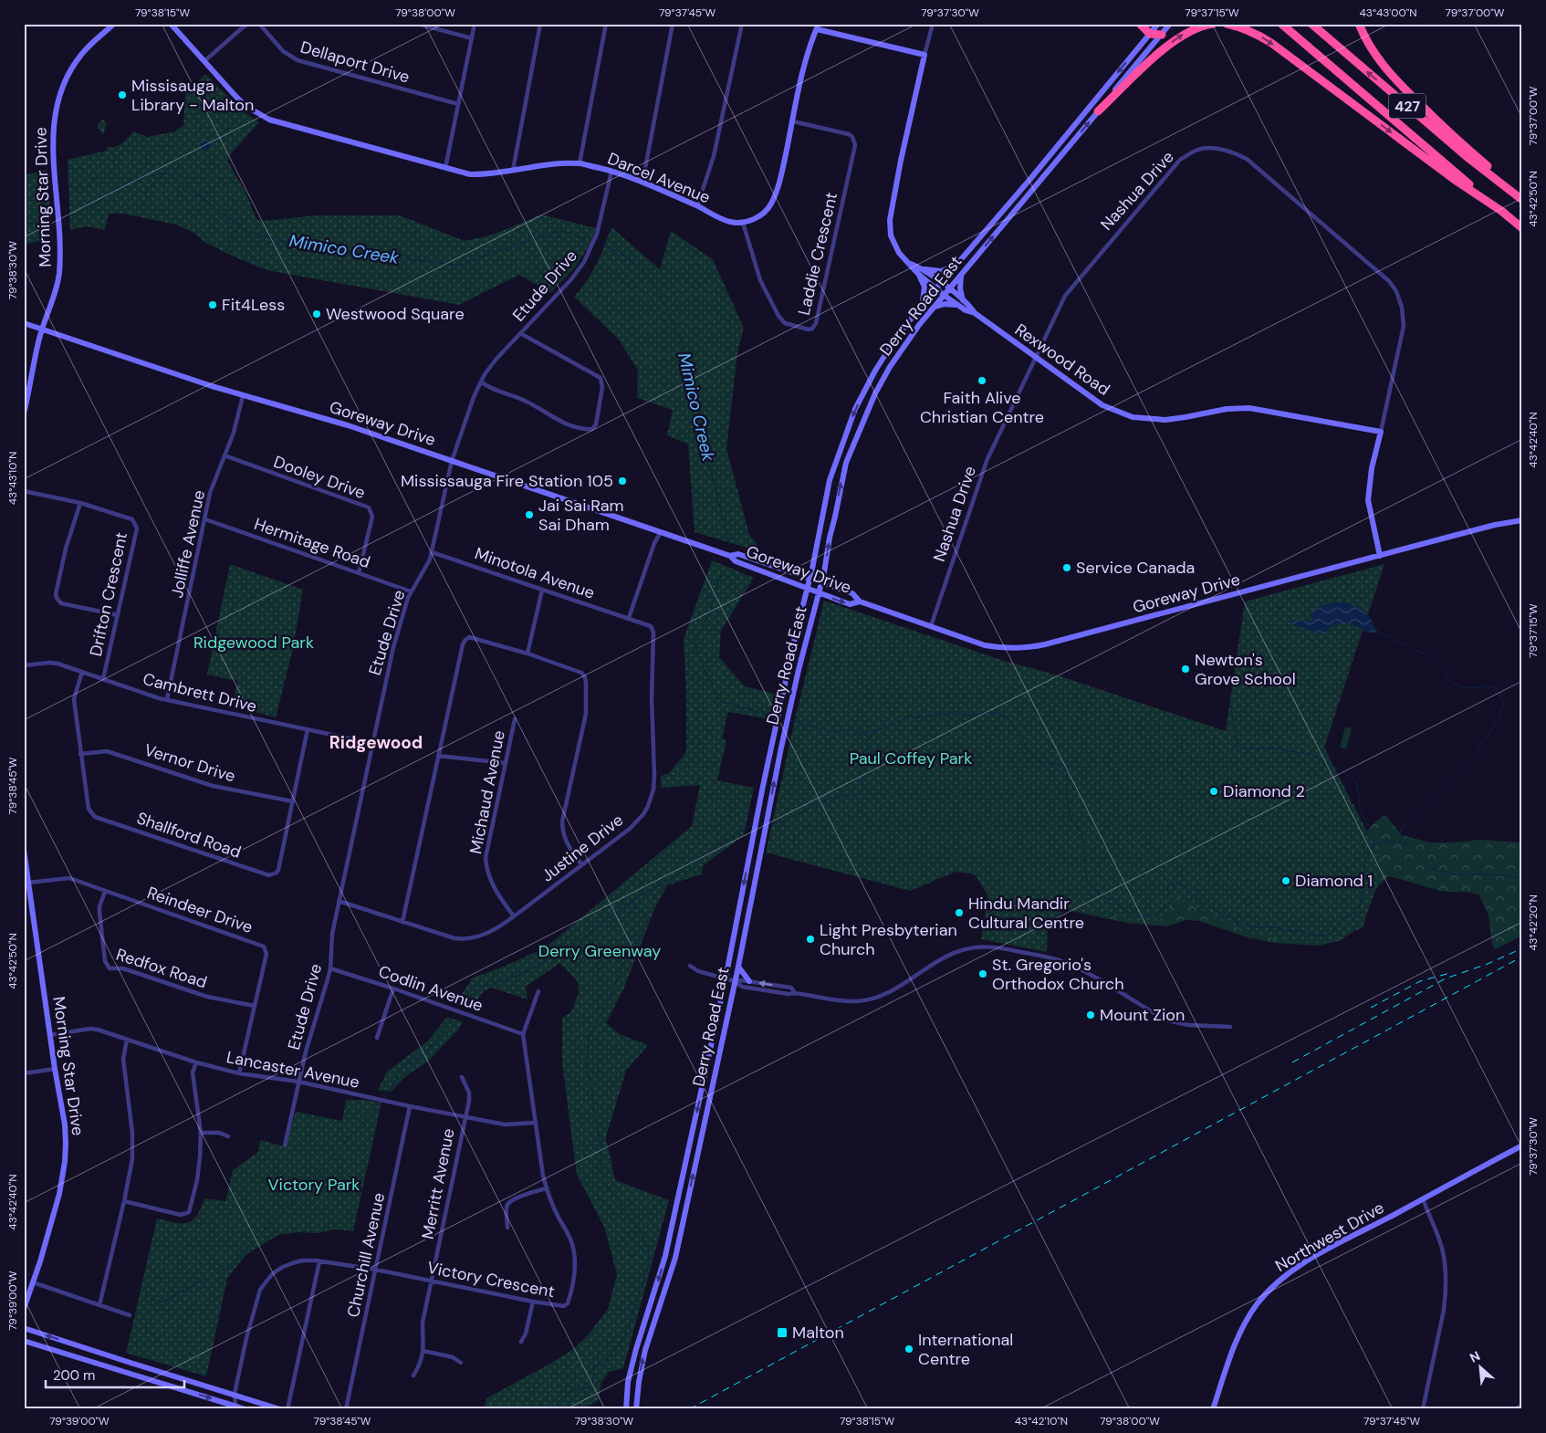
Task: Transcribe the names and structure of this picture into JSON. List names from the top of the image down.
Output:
{
  "streets": {
    "highway": ["427"],
    "main road": [
      "Darcel Avenue",
      "Nashua Drive",
      "Morning Star Drive",
      "Derry Road East",
      "Rexwood Road",
      "Goreway Drive",
      "Northwest Drive"
    ],
    "street": [
      "Dellaport Drive",
      "Laddie Crescent",
      "Etude Drive",
      "Dooley Drive",
      "Hermitage Road",
      "Jolliffe Avenue",
      "Minotola Avenue",
      "Drifton Crescent",
      "Cambrett Drive",
      "Vernor Drive",
      "Michaud Avenue",
      "Shallford Road",
      "Justine Drive",
      "Reindeer Drive",
      "Redfox Road",
      "Codlin Avenue",
      "Lancaster Avenue",
      "Merritt Avenue",
      "Churchill Avenue",
      "Victory Crescent"
    ]
  },
  "crossings": [
    ["Darcel Avenue", "Laddie Crescent"],
    ["Darcel Avenue", "Etude Drive"],
    ["Nashua Drive", "Rexwood Road"],
    ["Nashua Drive", "Goreway Drive"],
    ["Morning Star Drive", "Goreway Drive"],
    ["Morning Star Drive", "Reindeer Drive"],
    ["Morning Star Drive", "Lancaster Avenue"],
    ["Etude Drive", "Goreway Drive"],
    ["Etude Drive", "Hermitage Road"],
    ["Etude Drive", "Minotola Avenue"],
    ["Etude Drive", "Cambrett Drive"],
    ["Etude Drive", "Justine Drive"],
    ["Etude Drive", "Codlin Avenue"],
    ["Etude Drive", "Lancaster Avenue"],
    ["Derry Road East", "Rexwood Road"],
    ["Derry Road East", "Goreway Drive"],
    ["Goreway Drive", "Jolliffe Avenue"],
    ["Dooley Drive", "Hermitage Road"],
    ["Dooley Drive", "Jolliffe Avenue"],
    ["Hermitage Road", "Jolliffe Avenue"],
    ["Jolliffe Avenue", "Cambrett Drive"],
    ["Minotola Avenue", "Justine Drive"],
    ["Drifton Crescent", "Cambrett Drive"],
    ["Cambrett Drive", "Shallford Road"],
    ["Vernor Drive", "Shallford Road"],
    ["Michaud Avenue", "Justine Drive"],
    ["Reindeer Drive", "Redfox Road"],
    ["Reindeer Drive", "Lancaster Avenue"],
    ["Codlin Avenue", "Victory Crescent"],
    ["Lancaster Avenue", "Merritt Avenue"],
    ["Lancaster Avenue", "Churchill Avenue"],
    ["Lancaster Avenue", "Victory Crescent"],
    ["Merritt Avenue", "Victory Crescent"],
    ["Churchill Avenue", "Victory Crescent"]
  ],
  "districts": ["Ridgewood"],
  "water": ["Mimico Creek"],
  "parks": [
    "Ridgewood Park",
    "Paul Coffey Park",
    "Derry Greenway",
    "Victory Park"
  ],
  "places": {
    "other": [
      "Missisauga Library - Malton",
      "Fit4Less",
      "Westwood Square",
      "Faith Alive Christian Centre",
      "Mississauga Fire Station 105",
      "Jai Sai Ram Sai Dham",
      "Service Canada",
      "Newton's Grove School",
      "Diamond 2",
      "Diamond 1",
      "Hindu Mandir Cultural Centre",
      "Light Presbyterian Church",
      "St. Gregorio's Orthodox Church",
      "Mount Zion",
      "International Centre"
    ],
    "transit": ["Malton"]
  },
  "scale_bar": "200 m",
  "north": "top left",
  "coordinates": [
    "79°38'15\"W",
    "79°38'00\"W",
    "79°37'45\"W",
    "79°37'30\"W",
    "79°37'15\"W",
    "43°43'00\"N",
    "79°37'00\"W",
    "43°42'50\"N",
    "79°38'30\"W",
    "43°42'40\"N",
    "43°43'10\"N",
    "79°38'45\"W",
    "43°42'20\"N",
    "79°39'00\"W",
    "43°42'10\"N"
  ]
}
